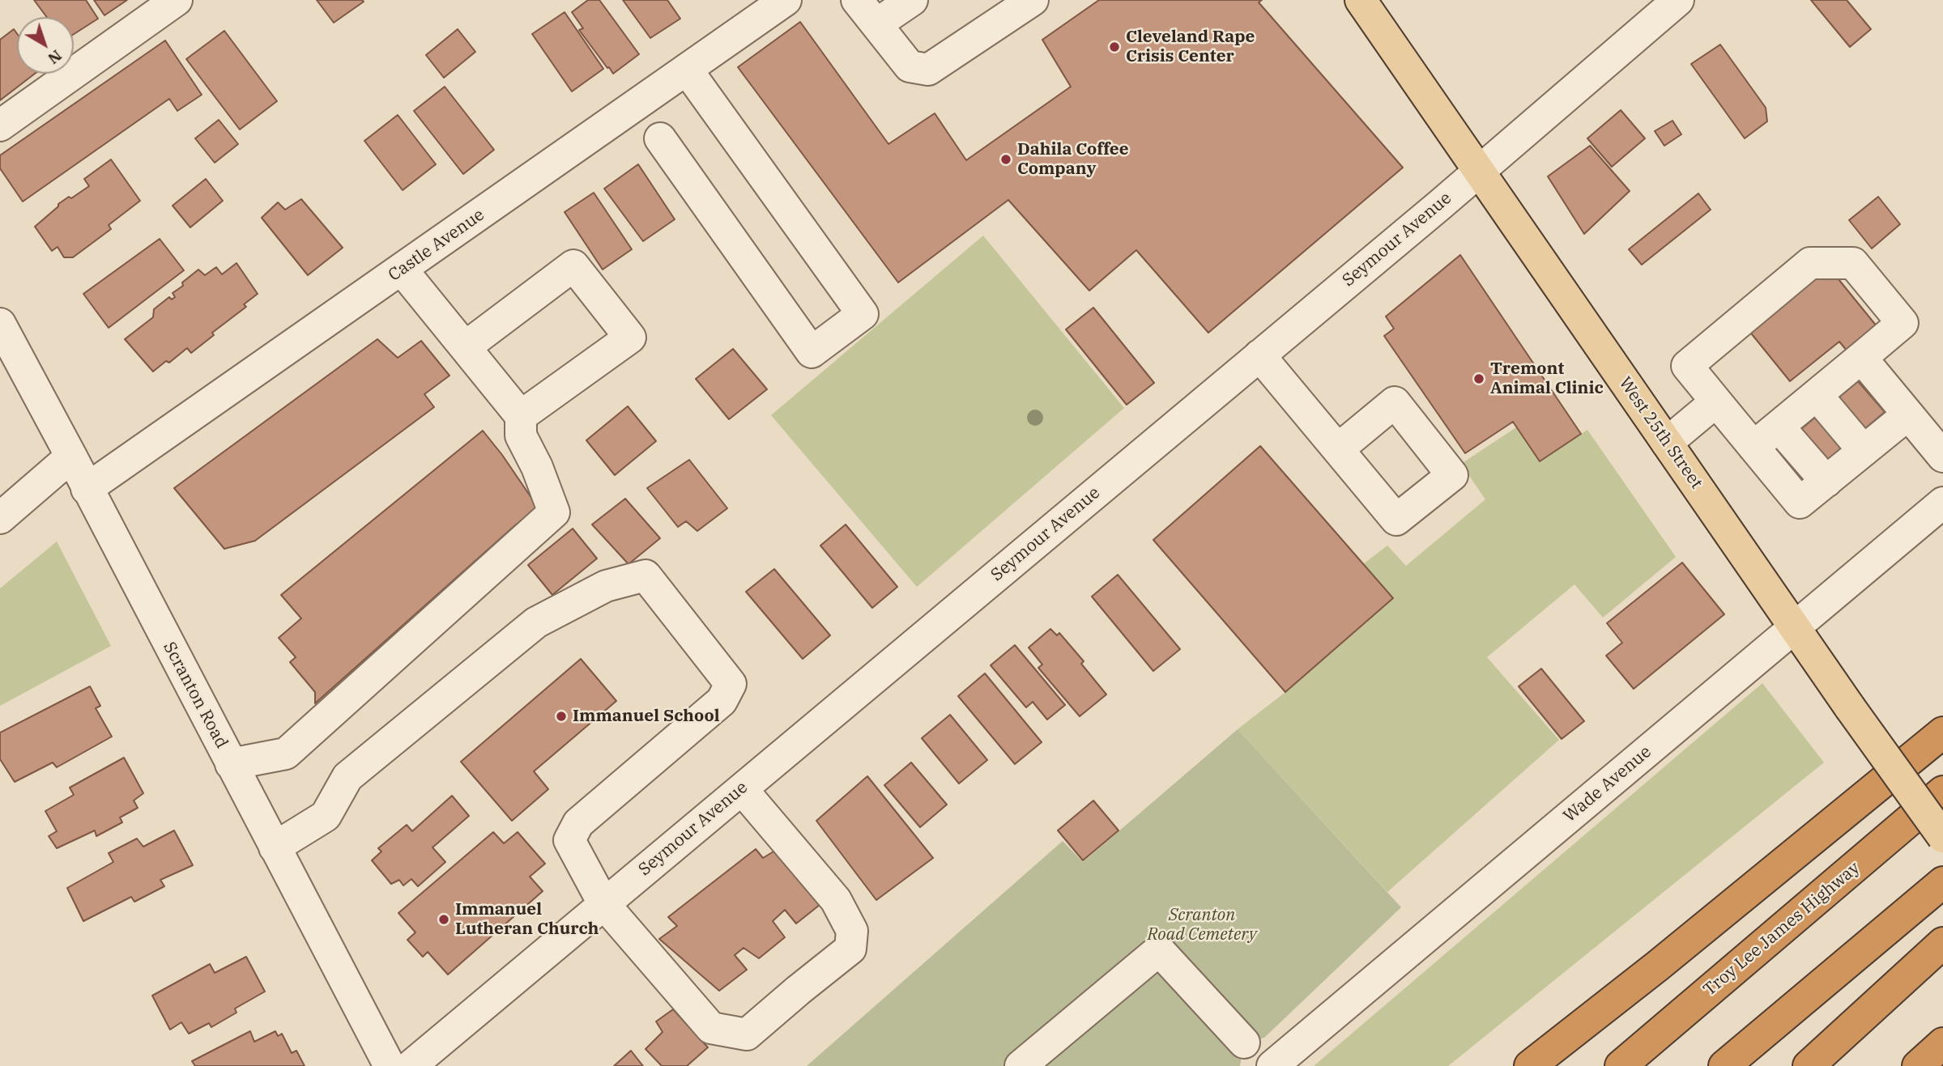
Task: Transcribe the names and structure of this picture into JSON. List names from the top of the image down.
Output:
{
  "streets": {
    "highway": ["Troy Lee James Highway"],
    "main road": ["West 25th Street"],
    "street": [
      "Seymour Avenue",
      "Castle Avenue",
      "Scranton Road",
      "Wade Avenue"
    ]
  },
  "crossings": [
    ["Seymour Avenue", "West 25th Street"],
    ["Castle Avenue", "Scranton Road"],
    ["West 25th Street", "Wade Avenue"]
  ],
  "parks": ["Scranton Road Cemetery"],
  "places": [
    "Cleveland Rape Crisis Center",
    "Dahila Coffee Company",
    "Tremont Animal Clinic",
    "Immanuel School",
    "Immanuel Lutheran Church"
  ],
  "north": "bottom right"
}
